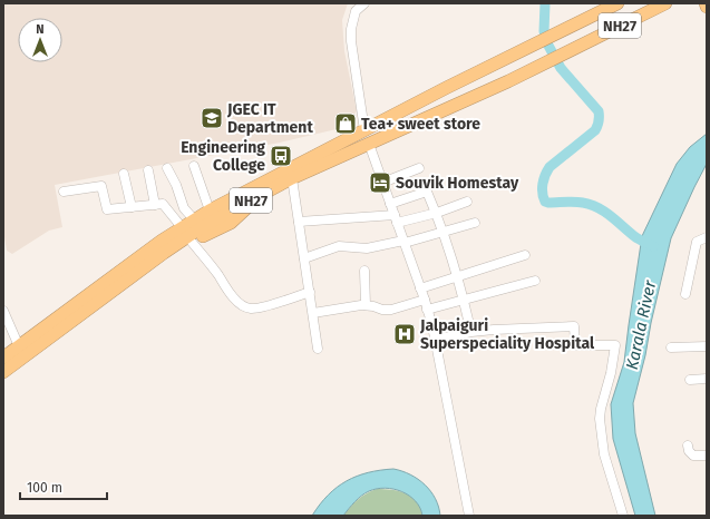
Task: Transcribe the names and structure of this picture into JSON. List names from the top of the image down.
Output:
{
  "streets": {
    "highway": ["NH27"]
  },
  "water": ["Karala River"],
  "places": {
    "school or university": ["JGEC IT Department"],
    "shop": ["Tea+ sweet store"],
    "bus stop": ["Engineering College"],
    "hotel": ["Souvik Homestay"],
    "hospital": ["Jalpaiguri Superspeciality Hospital"]
  },
  "scale_bar": "100 m",
  "north": "top"
}
